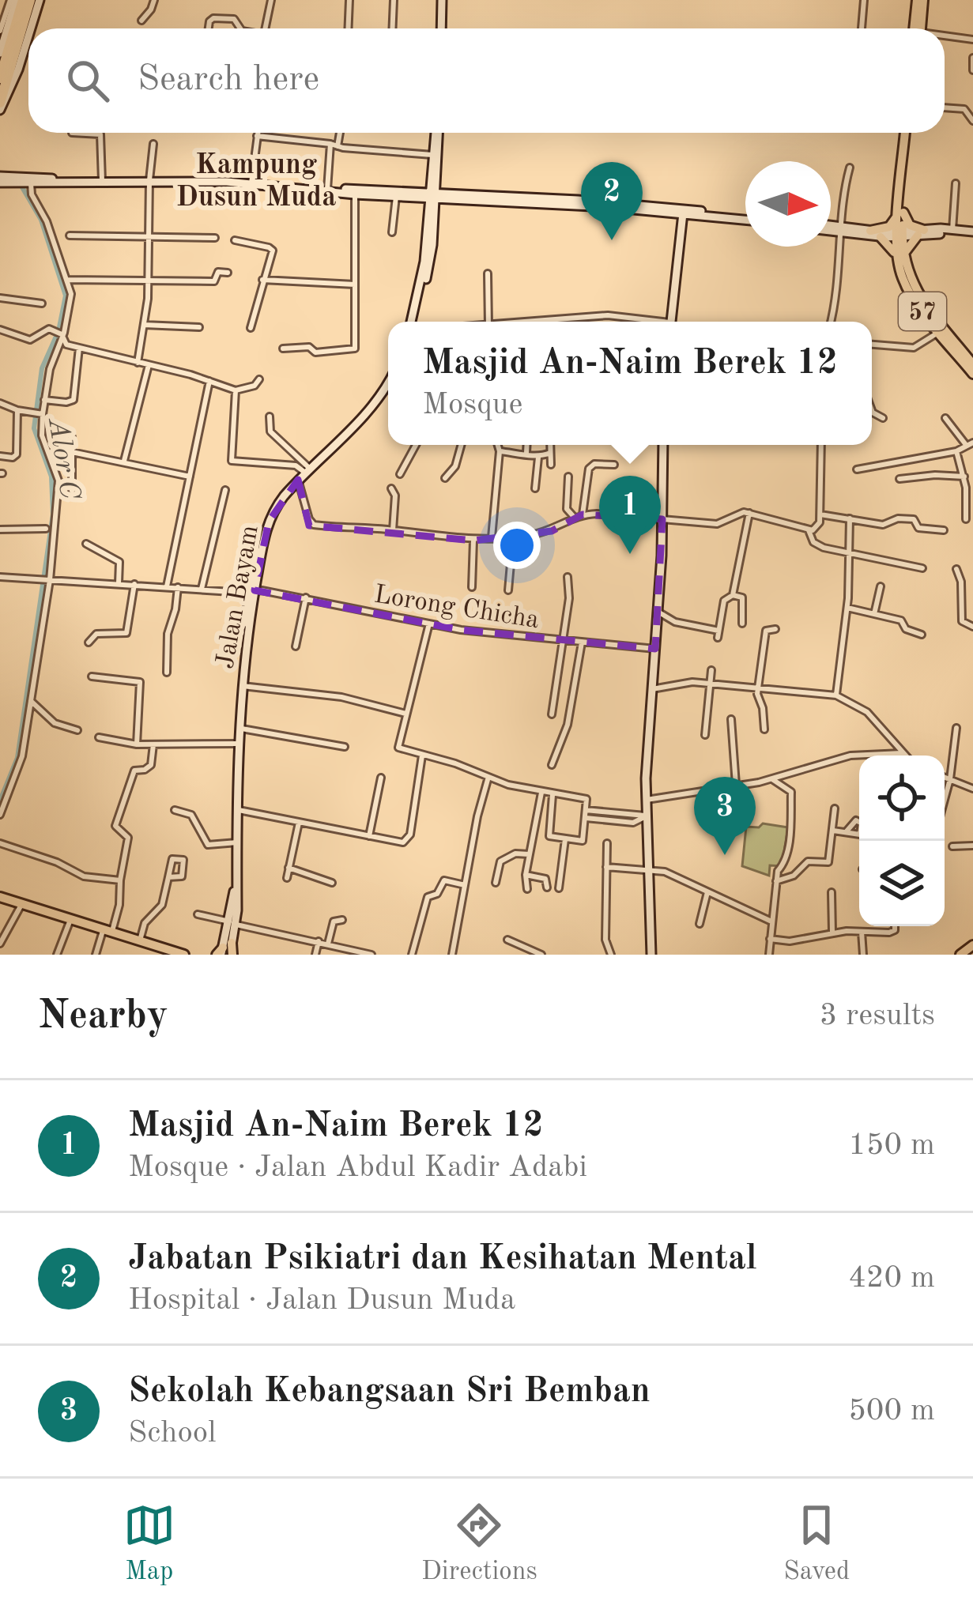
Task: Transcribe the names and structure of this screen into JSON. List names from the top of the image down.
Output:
{
  "streets": {
    "main road": ["57", "Jalan Bayam"],
    "street": ["Lorong Chicha"]
  },
  "crossings": [
    ["Jalan Bayam", "Lorong Chicha"]
  ],
  "districts": ["Kampung Dusun Muda"],
  "water": ["Alor C"],
  "north": "right",
  "page": {
    "search": "Search here",
    "pins": ["2", "1", "3"],
    "popup": ["Masjid An-Naim Berek 12", "Mosque"],
    "heading": ["Nearby", "3 results"],
    "list": [
      {
        "mark": "1",
        "name": "Masjid An-Naim Berek 12",
        "note": "Mosque · Jalan Abdul Kadir Adabi",
        "value": "150 m"
      },
      {
        "mark": "2",
        "name": "Jabatan Psikiatri dan Kesihatan Mental",
        "note": "Hospital · Jalan Dusun Muda",
        "value": "420 m"
      },
      {
        "mark": "3",
        "name": "Sekolah Kebangsaan Sri Bemban",
        "note": "School",
        "value": "500 m"
      }
    ],
    "nav": ["Map", "Directions", "Saved"]
  }
}
